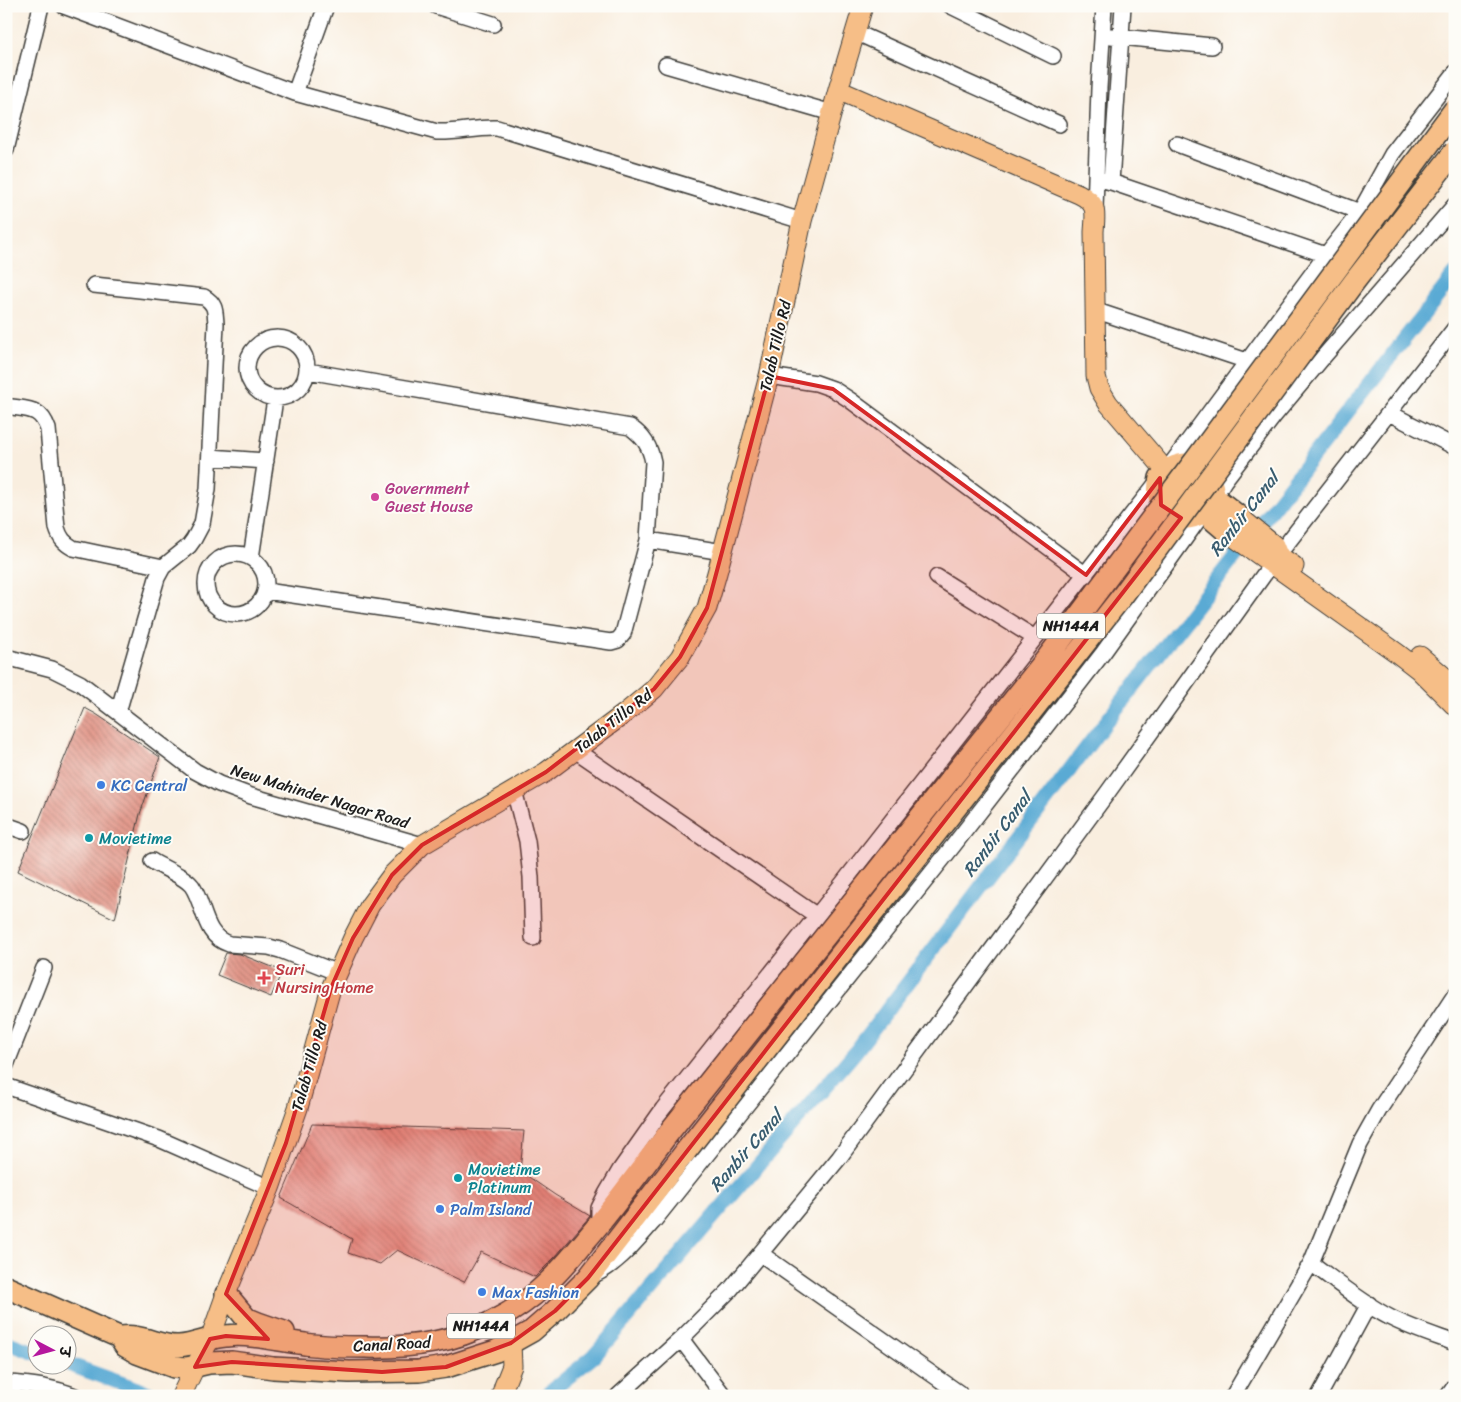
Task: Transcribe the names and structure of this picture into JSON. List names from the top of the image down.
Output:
{
  "streets": {
    "highway": ["NH144A", "Canal Road"],
    "main road": ["Talab Tillo Rd"],
    "street": ["New Mahinder Nagar Road"]
  },
  "crossings": [
    ["Talab Tillo Rd", "NH144A"],
    ["Talab Tillo Rd", "New Mahinder Nagar Road"],
    ["Talab Tillo Rd", "Canal Road"],
    ["NH144A", "Canal Road"]
  ],
  "water": ["Ranbir Canal"],
  "places": {
    "other": [
      "Government Guest House",
      "KC Central",
      "Movietime",
      "Movietime Platinum",
      "Palm Island",
      "Max Fashion"
    ],
    "health": ["Suri Nursing Home"]
  },
  "north": "right"
}
